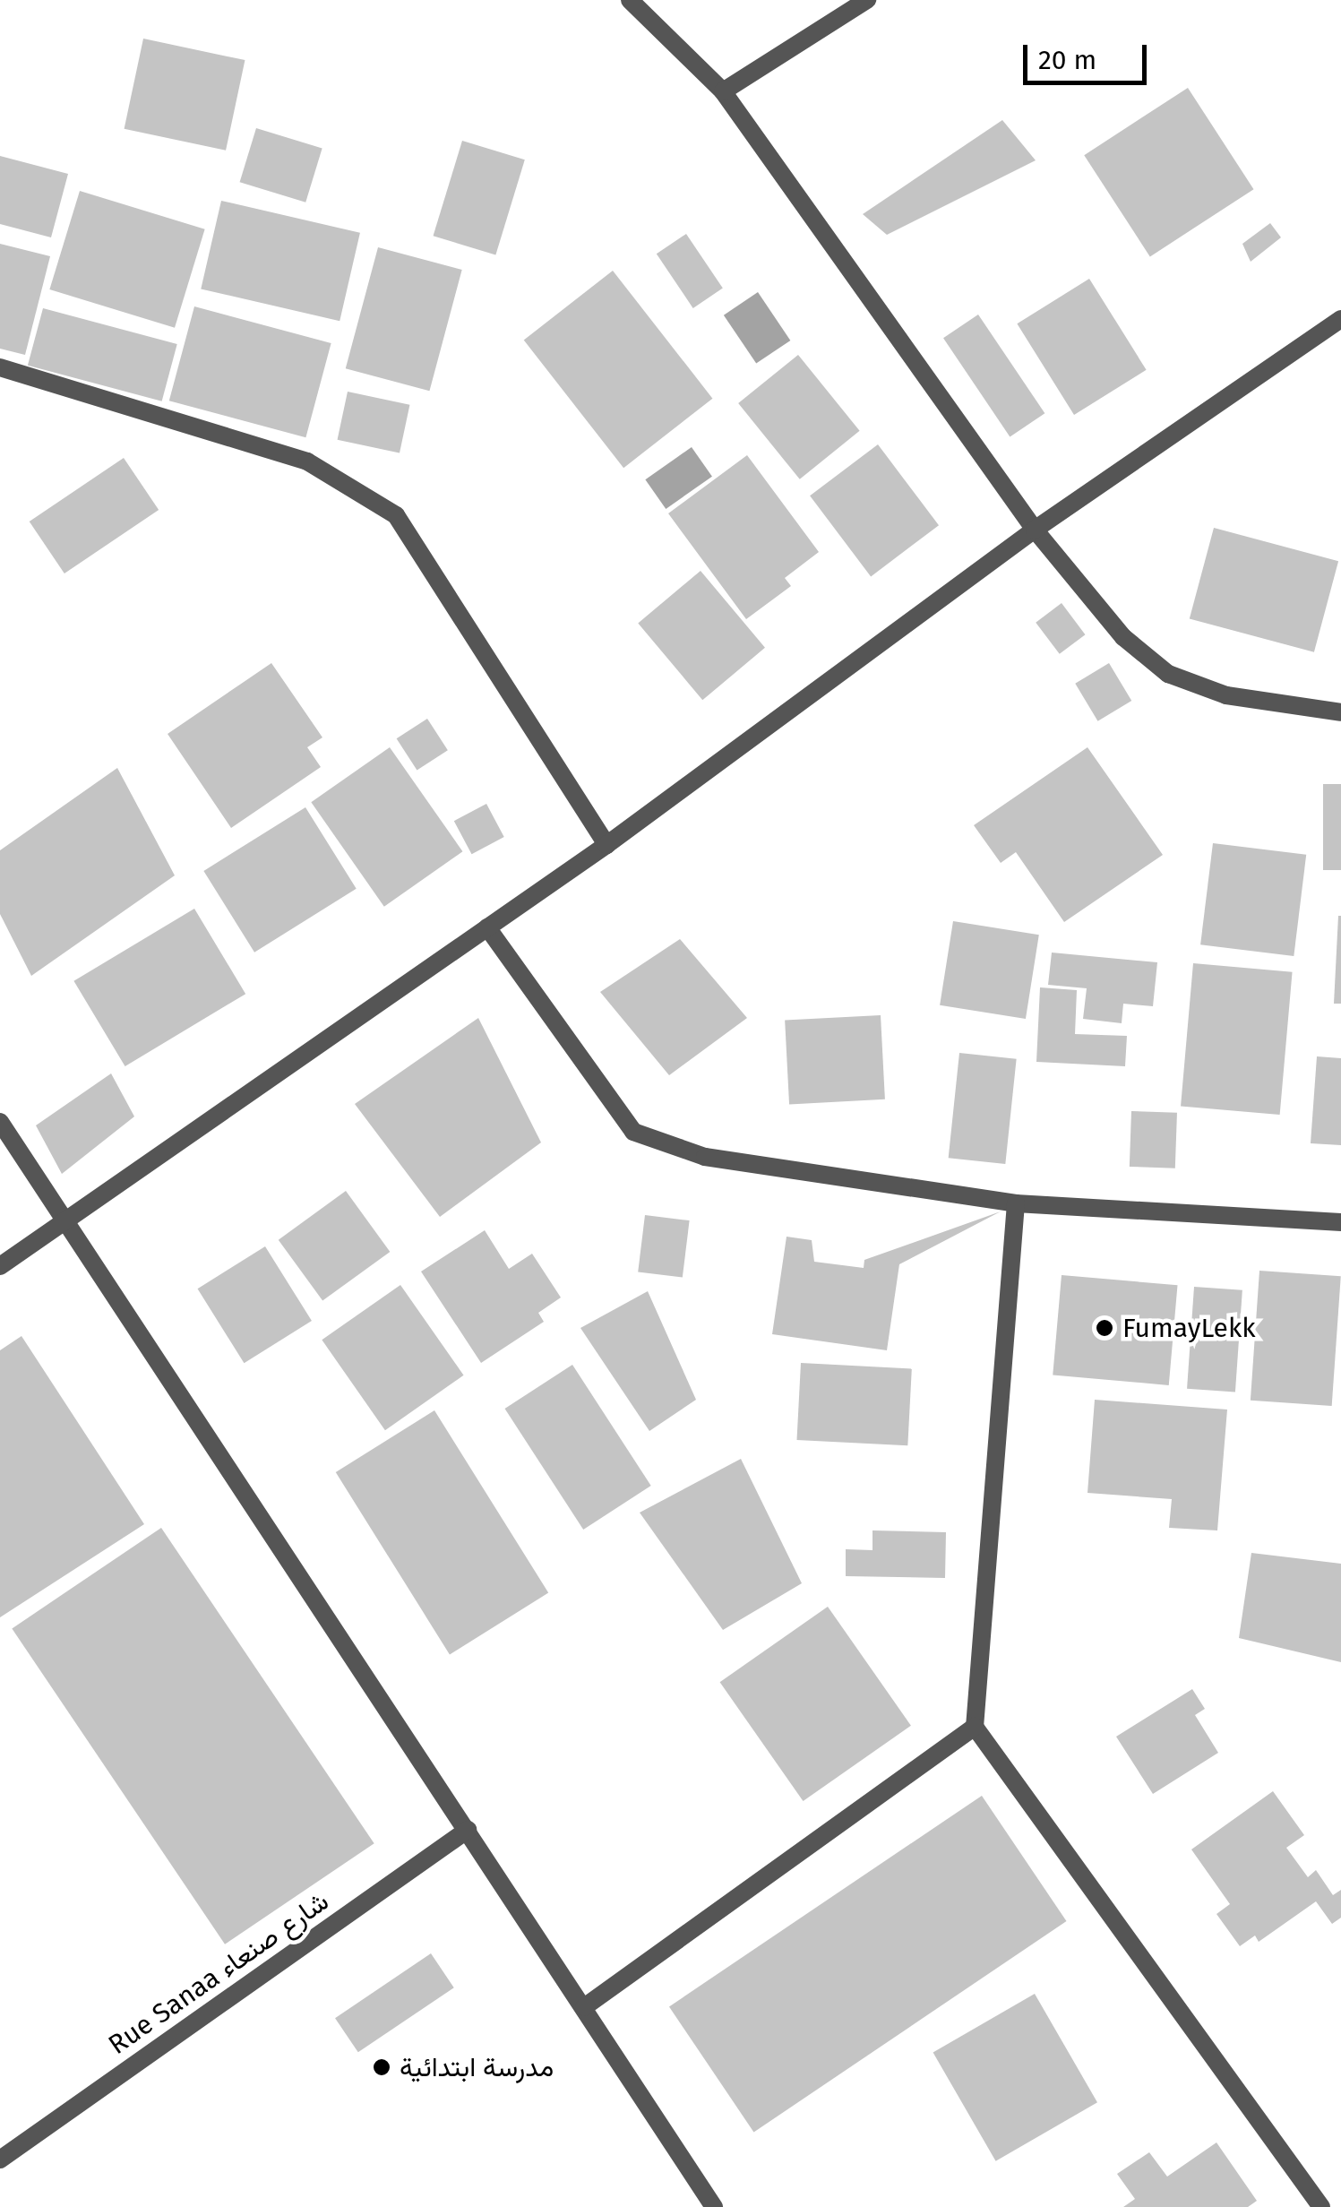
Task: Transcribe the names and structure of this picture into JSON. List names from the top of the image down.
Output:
{
  "streets": {
    "street": ["Rue Sanaa شارع صنعاء"]
  },
  "places": ["FumayLekk", "مدرسة ابتدائية"],
  "scale_bar": "20 m"
}
